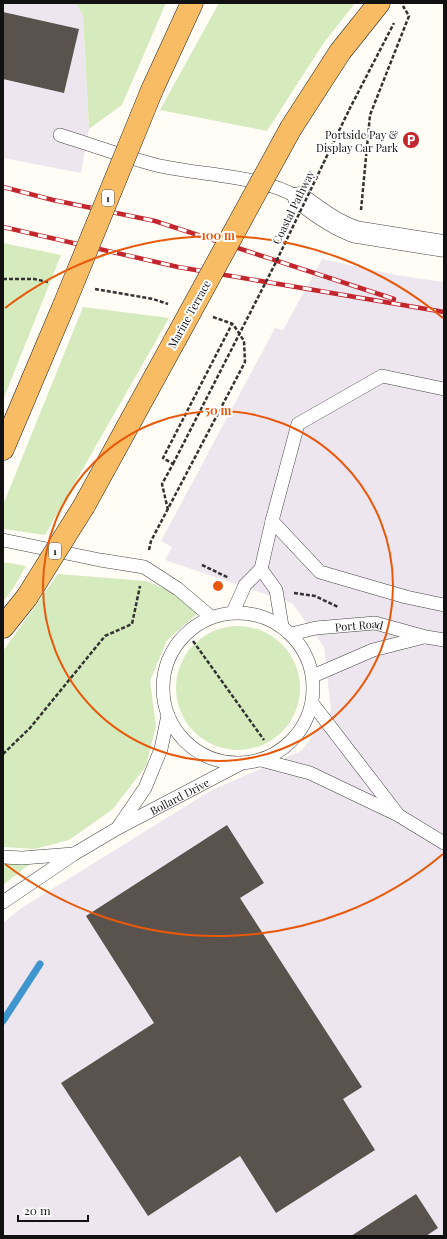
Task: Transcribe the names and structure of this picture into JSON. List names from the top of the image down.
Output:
{
  "streets": {
    "highway": ["1", "Marine Terrace"],
    "lane": ["Port Road", "Bollard Drive"],
    "path": ["Coastal Pathway"]
  },
  "places": {
    "parking": ["Portside Pay & Display Car Park"]
  },
  "scale_bar": "20 m",
  "rings": ["100 m", "50 m"]
}
